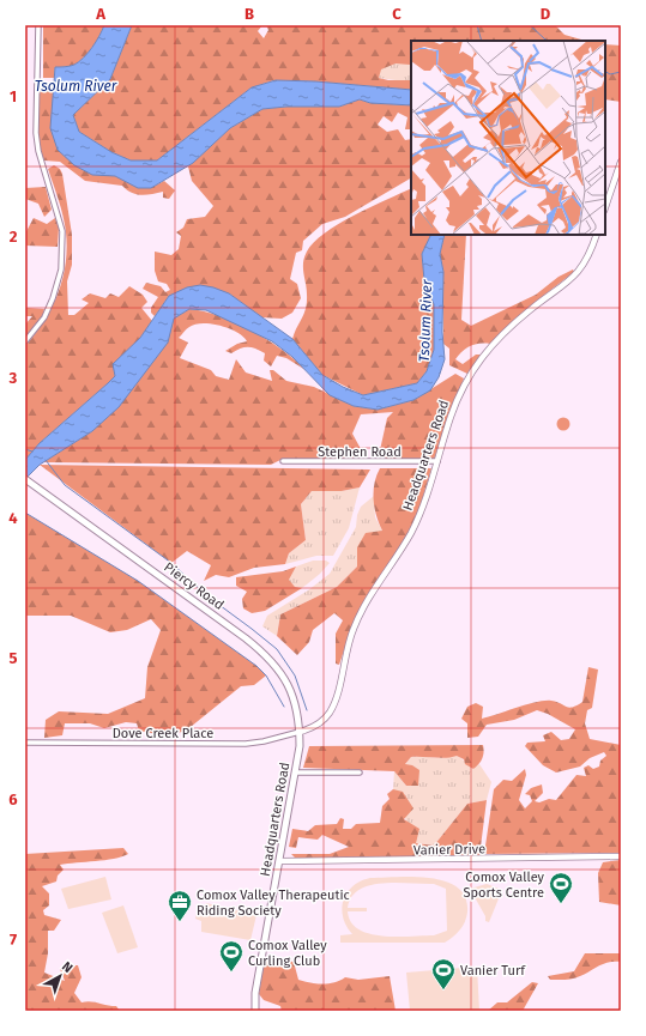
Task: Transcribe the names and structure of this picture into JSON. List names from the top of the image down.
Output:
{
  "streets": {
    "main road": ["Headquarters Road", "Piercy Road"],
    "street": ["Stephen Road", "Dove Creek Place", "Vanier Drive"]
  },
  "crossings": [
    ["Stephen Road", "Headquarters Road"],
    ["Headquarters Road", "Piercy Road"],
    ["Headquarters Road", "Dove Creek Place"],
    ["Headquarters Road", "Vanier Drive"],
    ["Piercy Road", "Dove Creek Place"]
  ],
  "water": ["Tsolum River"],
  "places": {
    "sports": ["Comox Valley Sports Centre", "Comox Valley Curling Club", "Vanier Turf"],
    "office": ["Comox Valley Therapeutic Riding Society"]
  },
  "north": "top right",
  "grid": {
    "columns": [
      "A",
      "B",
      "C",
      "D"
    ],
    "rows": [
      "1",
      "2",
      "3",
      "4",
      "5",
      "6",
      "7"
    ]
  }
}
